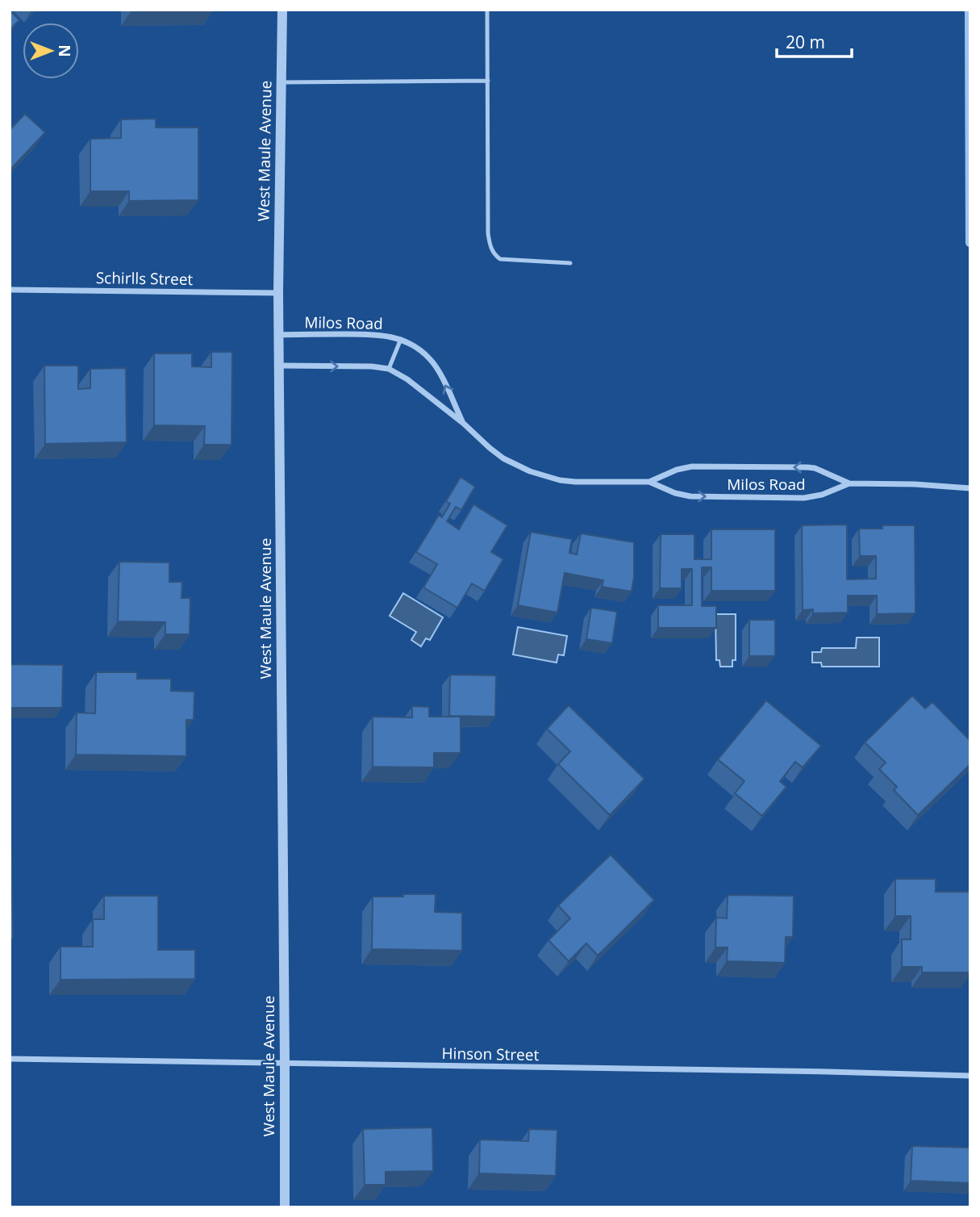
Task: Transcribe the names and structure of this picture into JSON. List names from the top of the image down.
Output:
{
  "streets": {
    "street": [
      "West Maule Avenue",
      "Schirlls Street",
      "Milos Road",
      "Hinson Street"
    ]
  },
  "crossings": [
    ["West Maule Avenue", "Schirlls Street"],
    ["West Maule Avenue", "Milos Road"],
    ["West Maule Avenue", "Hinson Street"]
  ],
  "scale_bar": "20 m",
  "north": "right"
}
